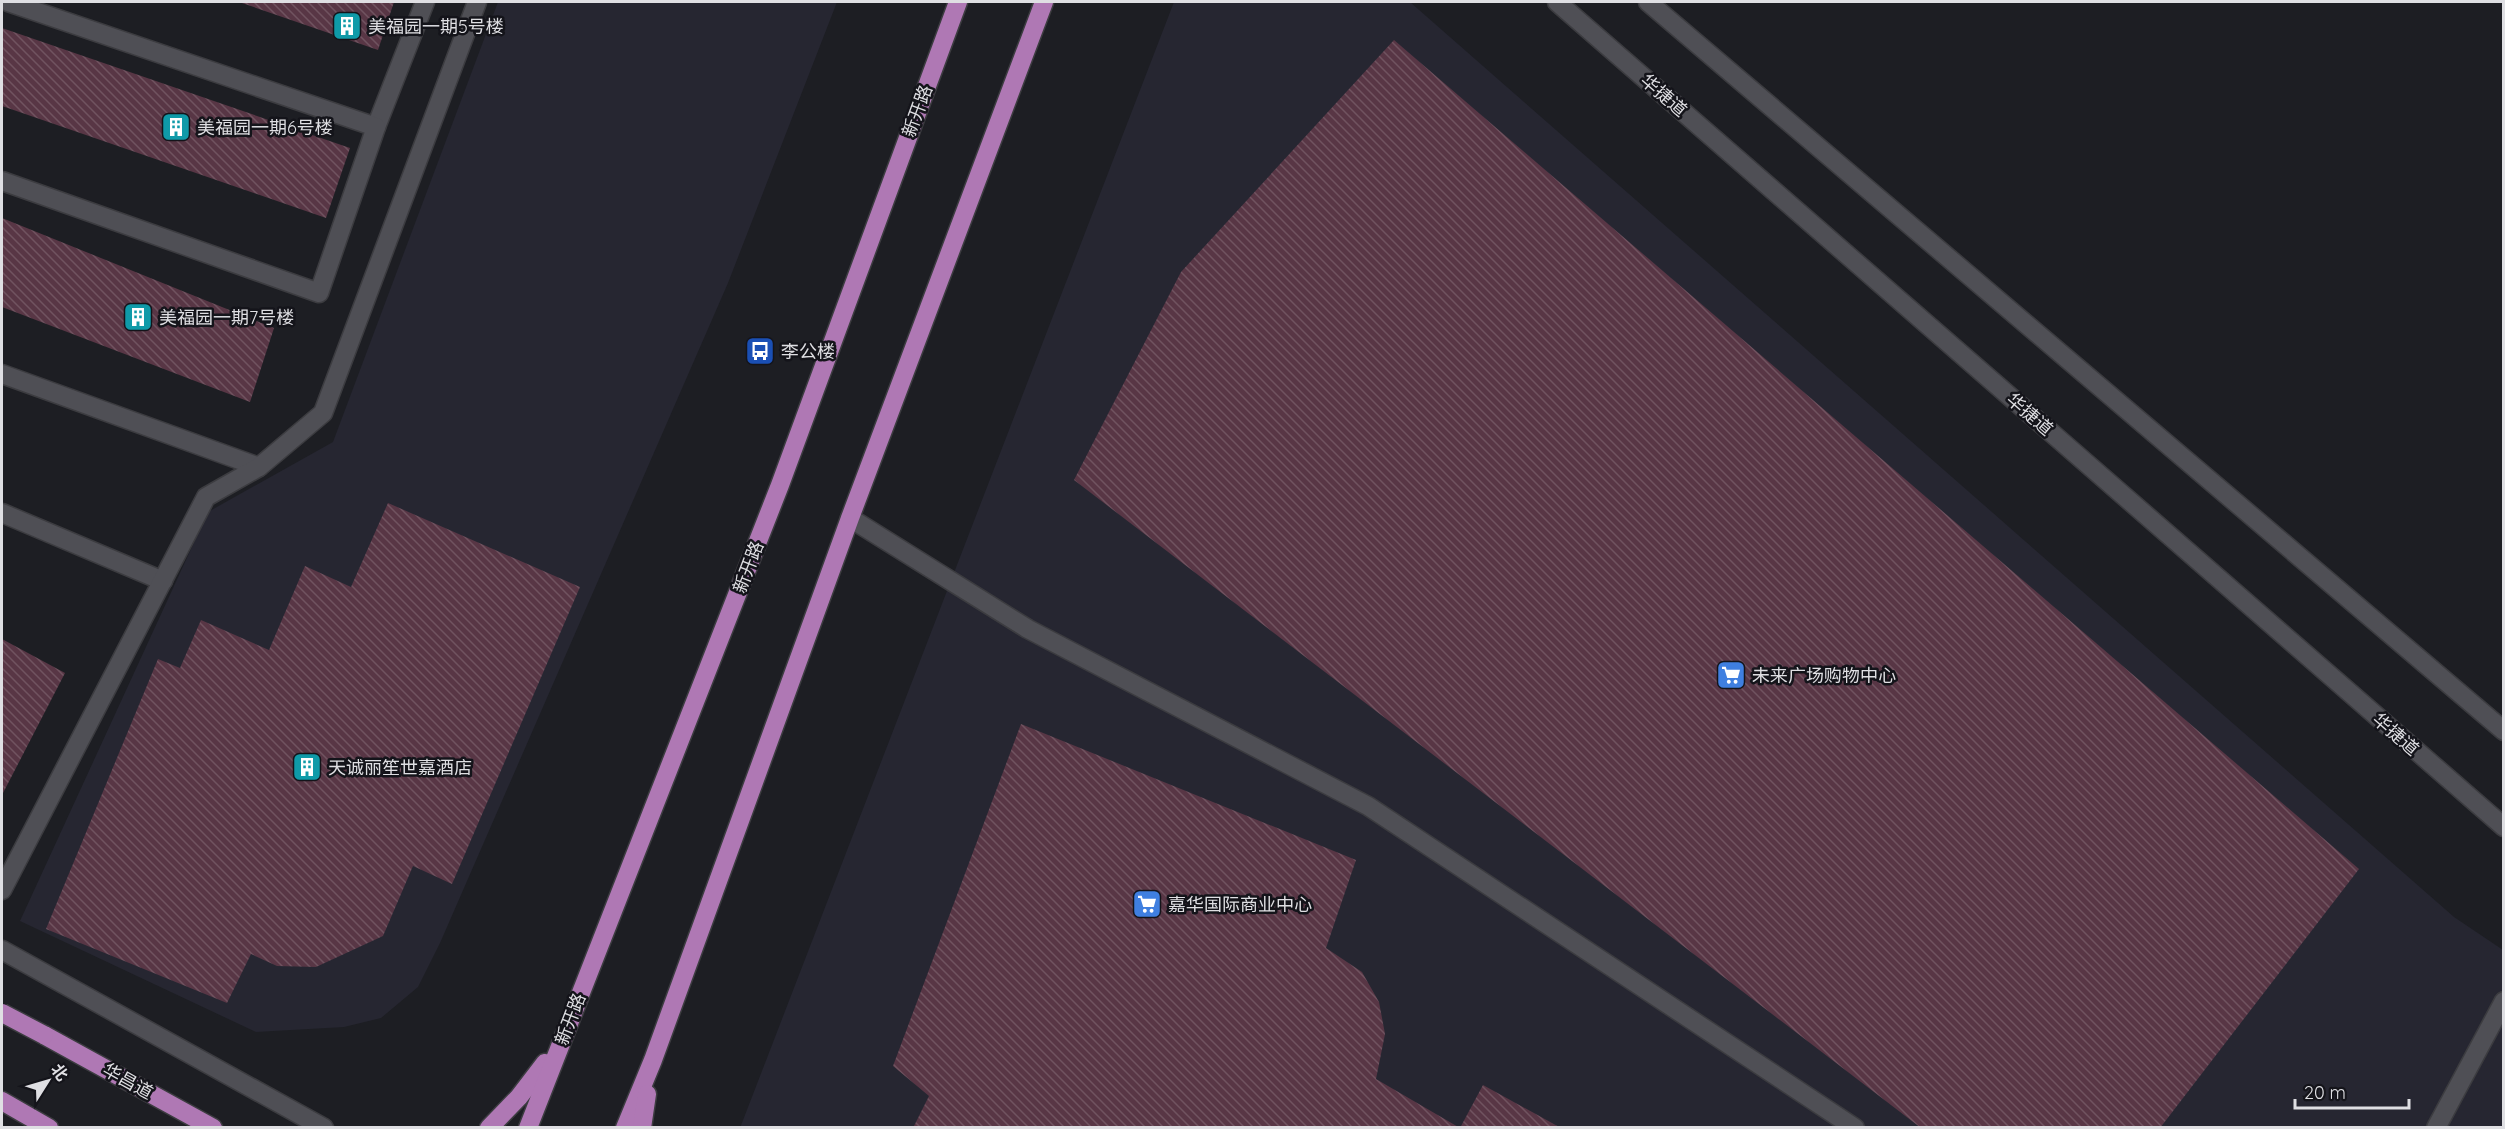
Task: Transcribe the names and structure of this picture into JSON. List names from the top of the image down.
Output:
{
  "streets": {
    "main road": ["新开路", "华昌道"],
    "street": ["华捷道"]
  },
  "places": {
    "building": [
      "美福园一期5号楼",
      "美福园一期6号楼",
      "美福园一期7号楼",
      "天诚丽笙世嘉酒店"
    ],
    "bus stop": ["李公楼"],
    "supermarket": ["未来广场购物中心", "嘉华国际商业中心"]
  },
  "scale_bar": "20 m",
  "north": "top right"
}
